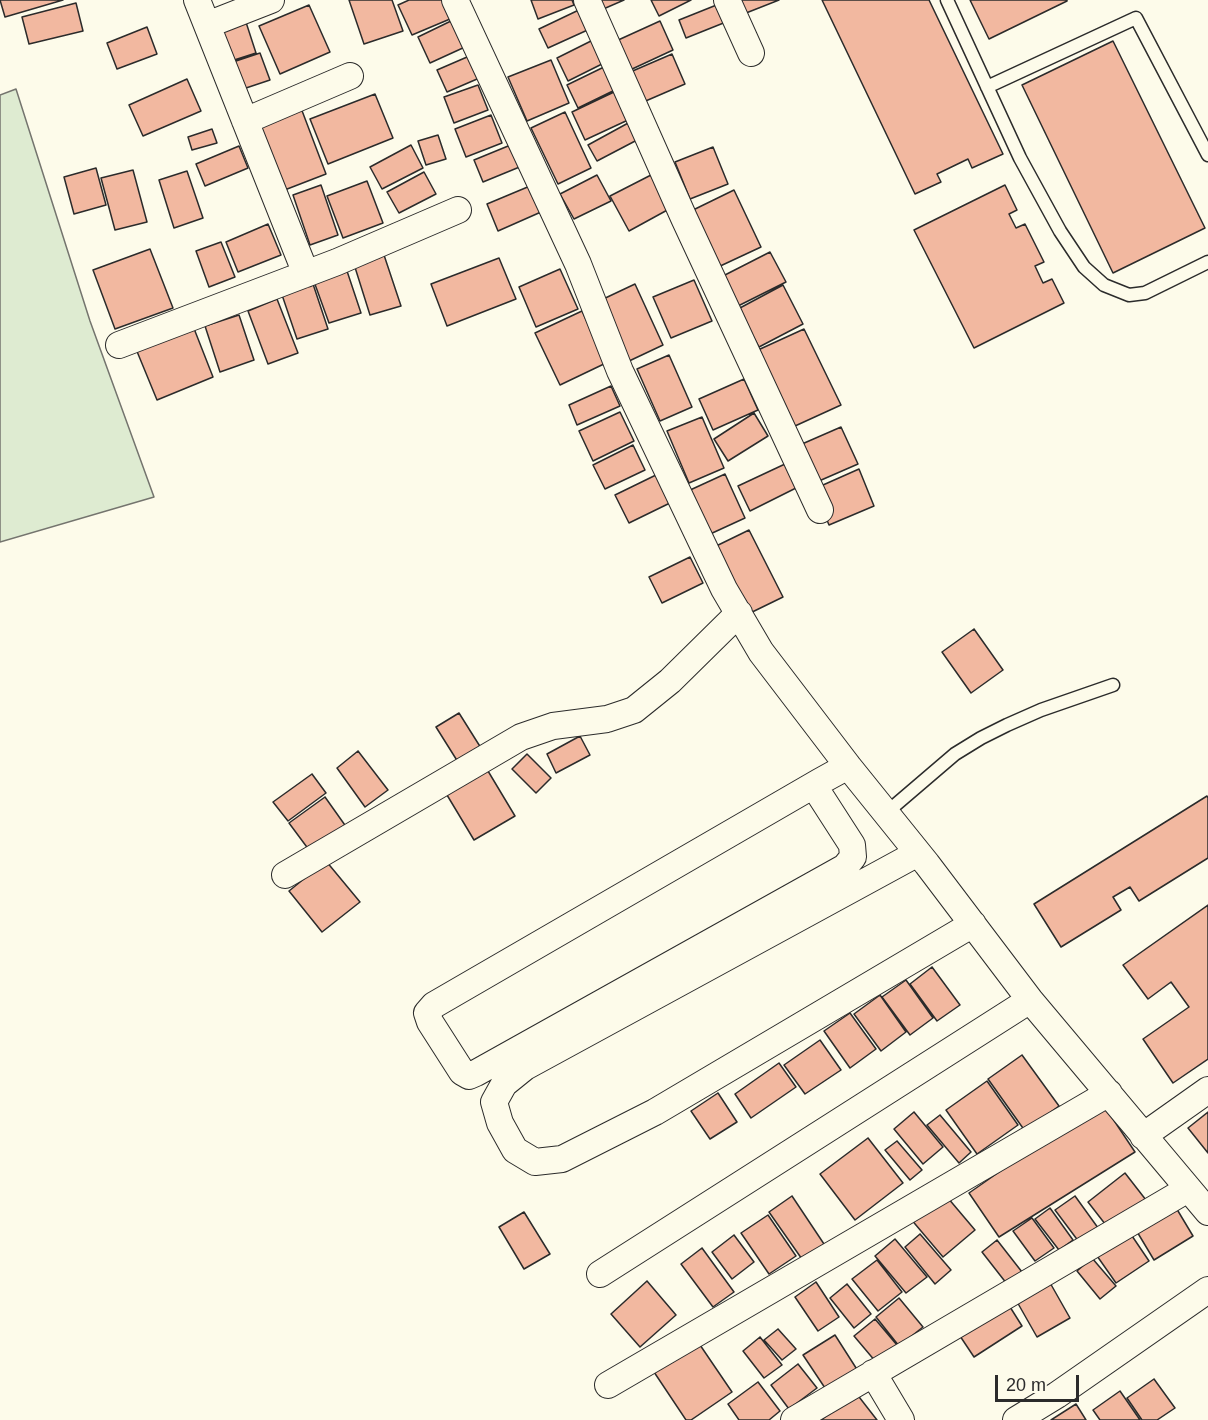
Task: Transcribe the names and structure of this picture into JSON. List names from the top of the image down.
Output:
{
  "scale_bar": "20 m"
}
